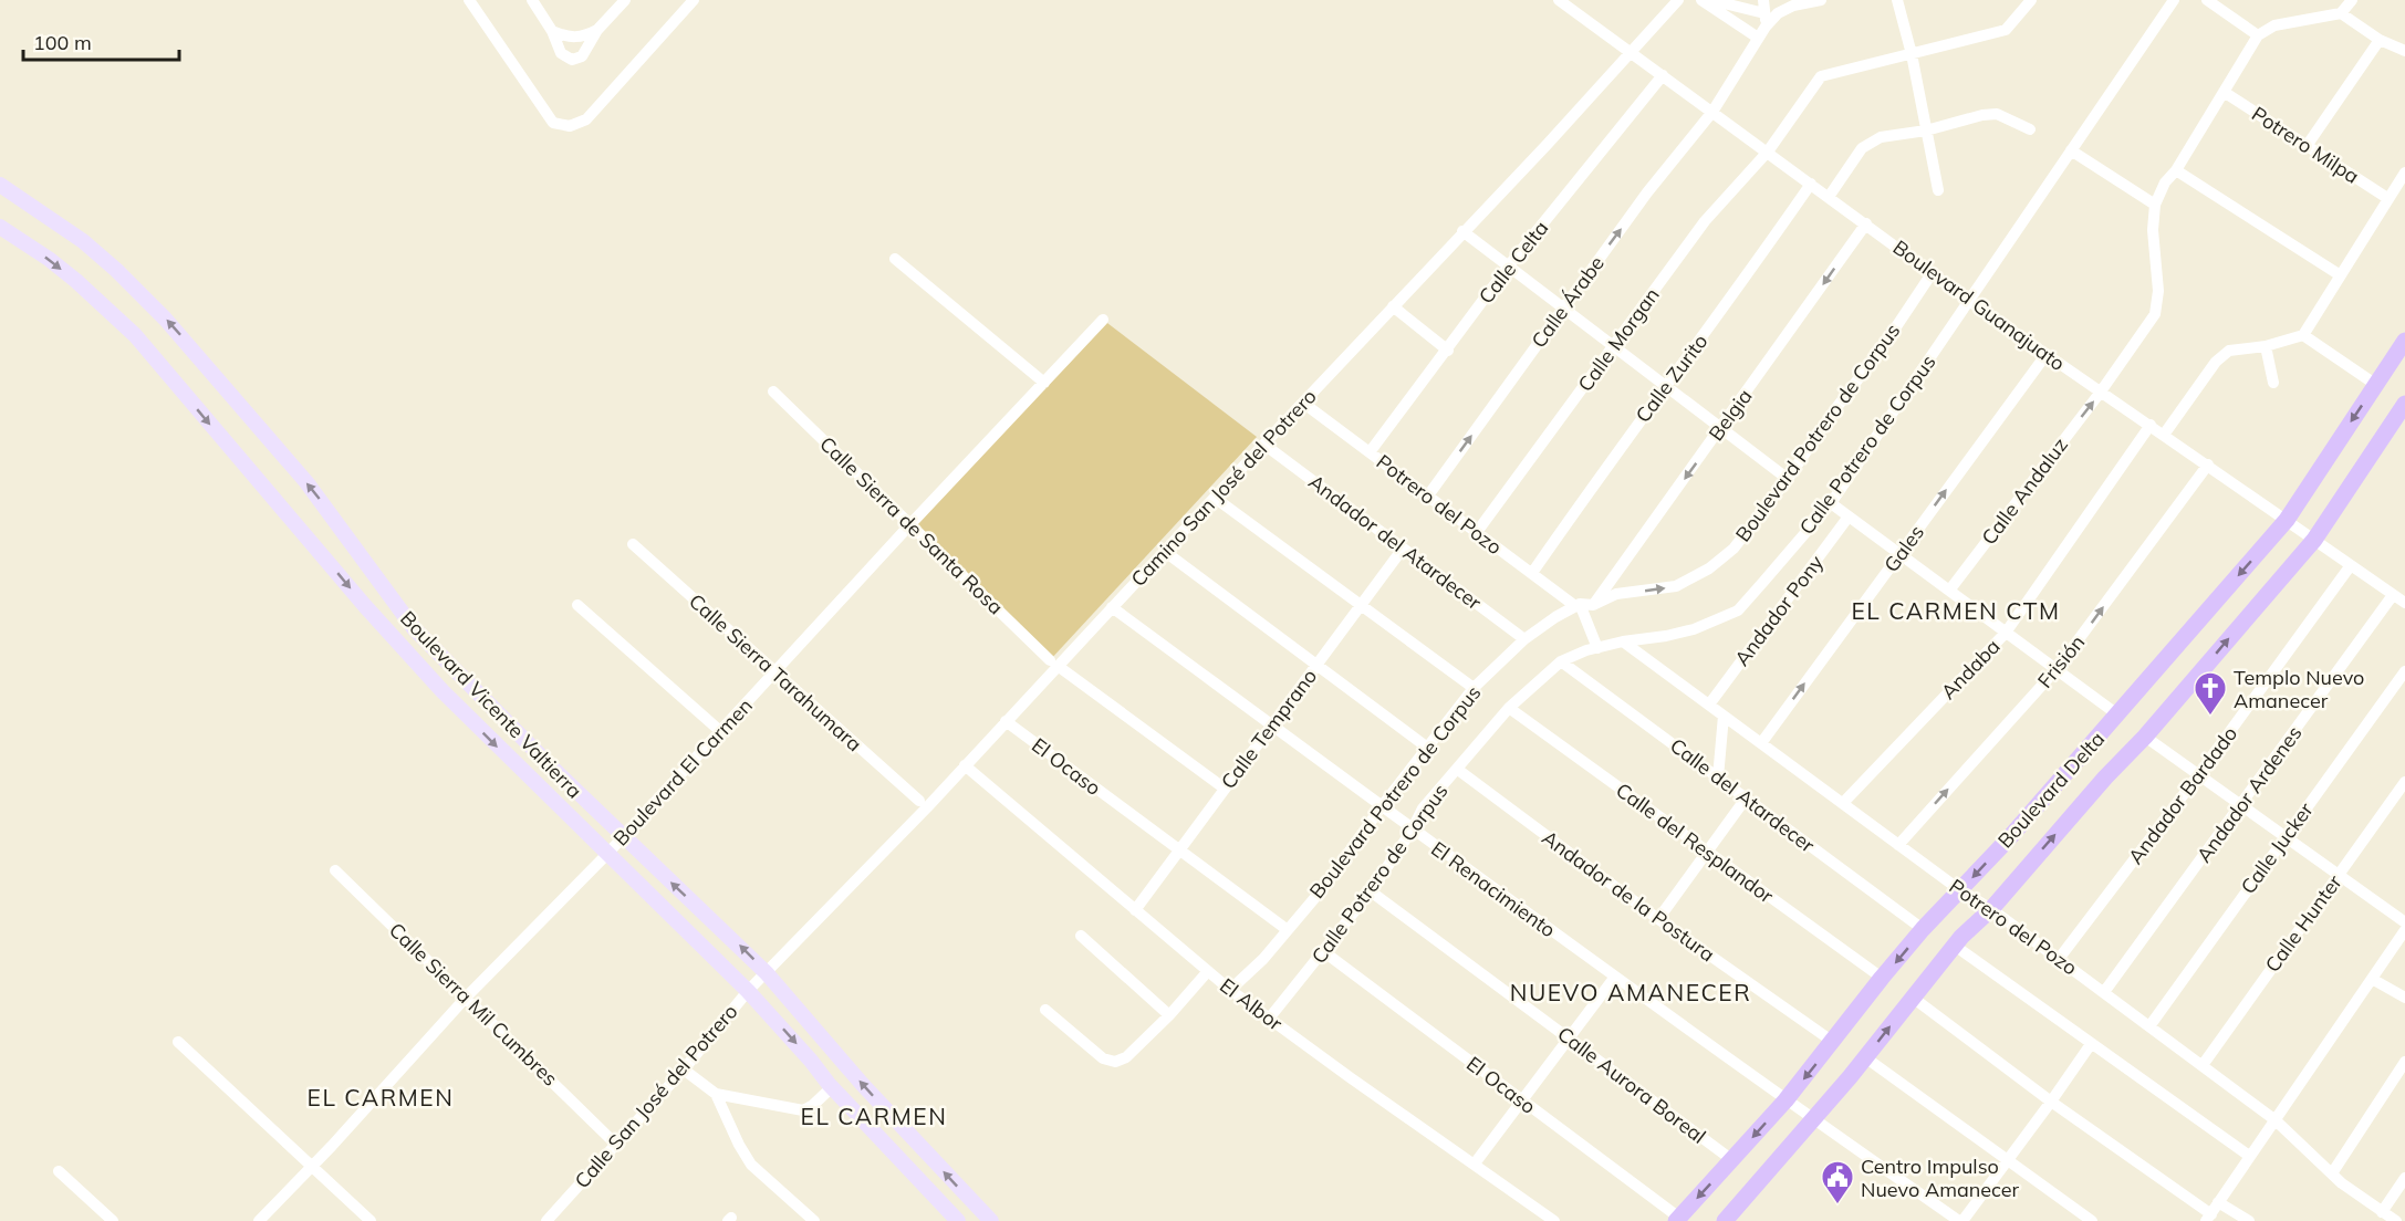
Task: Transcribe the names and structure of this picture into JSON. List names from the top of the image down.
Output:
{
  "streets": {
    "main road": ["Boulevard Vicente Valtierra", "Boulevard Delta"],
    "street": [
      "Potrero Milpa",
      "Calle Celta",
      "Calle Árabe",
      "Boulevard Guanajuato",
      "Calle Morgan",
      "Calle Zurito",
      "Belgia",
      "Boulevard Potrero de Corpus",
      "Calle Potrero de Corpus",
      "Camino San José del Potrero",
      "Calle Andaluz",
      "Potrero del Pozo",
      "Calle Sierra de Santa Rosa",
      "Andador del Atardecer",
      "Gales",
      "Andador Pony",
      "Frisión",
      "Andaba",
      "Calle Sierra Tarahumara",
      "Calle Temprano",
      "El Ocaso",
      "Boulevard El Carmen",
      "Andador Ardenes",
      "Calle del Atardecer",
      "Andador Bardado",
      "Calle del Resplandor",
      "Calle Jucker",
      "El Renacimiento",
      "Andador de la Postura",
      "Calle Hunter",
      "Calle Sierra Mil Cumbres",
      "El Albor",
      "Calle Aurora Boreal",
      "Calle San José del Potrero"
    ]
  },
  "crossings": [
    ["Calle Celta", "Boulevard Guanajuato"],
    ["Calle Celta", "Potrero del Pozo"],
    ["Calle Árabe", "Boulevard Guanajuato"],
    ["Calle Árabe", "Potrero del Pozo"],
    ["Boulevard Guanajuato", "Calle Morgan"],
    ["Boulevard Guanajuato", "Calle Zurito"],
    ["Boulevard Guanajuato", "Belgia"],
    ["Boulevard Guanajuato", "Boulevard Potrero de Corpus"],
    ["Boulevard Guanajuato", "Calle Potrero de Corpus"],
    ["Boulevard Guanajuato", "Camino San José del Potrero"],
    ["Boulevard Guanajuato", "Calle Andaluz"],
    ["Boulevard Guanajuato", "Gales"],
    ["Boulevard Guanajuato", "Frisión"],
    ["Boulevard Guanajuato", "Andaba"],
    ["Boulevard Guanajuato", "Boulevard Delta"],
    ["Boulevard Guanajuato", "Andador Ardenes"],
    ["Boulevard Guanajuato", "Andador Bardado"],
    ["Calle Morgan", "Potrero del Pozo"],
    ["Calle Zurito", "Potrero del Pozo"],
    ["Belgia", "Boulevard Potrero de Corpus"],
    ["Boulevard Potrero de Corpus", "Potrero del Pozo"],
    ["Boulevard Potrero de Corpus", "Andador del Atardecer"],
    ["Boulevard Potrero de Corpus", "El Ocaso"],
    ["Boulevard Potrero de Corpus", "El Renacimiento"],
    ["Boulevard Potrero de Corpus", "El Albor"],
    ["Calle Potrero de Corpus", "Potrero del Pozo"],
    ["Calle Potrero de Corpus", "El Ocaso"],
    ["Calle Potrero de Corpus", "Calle del Atardecer"],
    ["Calle Potrero de Corpus", "Calle del Resplandor"],
    ["Calle Potrero de Corpus", "El Renacimiento"],
    ["Calle Potrero de Corpus", "Andador de la Postura"],
    ["Calle Potrero de Corpus", "El Albor"],
    ["Calle Potrero de Corpus", "Calle Aurora Boreal"],
    ["Camino San José del Potrero", "Potrero del Pozo"],
    ["Camino San José del Potrero", "Calle Sierra de Santa Rosa"],
    ["Camino San José del Potrero", "Andador del Atardecer"],
    ["Camino San José del Potrero", "Boulevard Vicente Valtierra"],
    ["Camino San José del Potrero", "El Ocaso"],
    ["Camino San José del Potrero", "El Renacimiento"],
    ["Camino San José del Potrero", "El Albor"],
    ["Camino San José del Potrero", "Calle San José del Potrero"],
    ["Potrero del Pozo", "Gales"],
    ["Potrero del Pozo", "Andador Pony"],
    ["Potrero del Pozo", "Frisión"],
    ["Potrero del Pozo", "Andaba"],
    ["Potrero del Pozo", "Boulevard Delta"],
    ["Potrero del Pozo", "Andador Ardenes"],
    ["Potrero del Pozo", "Andador Bardado"],
    ["Potrero del Pozo", "Calle Jucker"],
    ["Potrero del Pozo", "Calle Hunter"],
    ["Calle Sierra de Santa Rosa", "Boulevard El Carmen"],
    ["Andador del Atardecer", "Calle Temprano"],
    ["Calle Sierra Tarahumara", "Boulevard El Carmen"],
    ["Boulevard Vicente Valtierra", "Boulevard El Carmen"],
    ["Boulevard Vicente Valtierra", "Calle San José del Potrero"],
    ["Calle Temprano", "El Ocaso"],
    ["Calle Temprano", "El Renacimiento"],
    ["Calle Temprano", "El Albor"],
    ["El Ocaso", "Boulevard Delta"],
    ["Boulevard El Carmen", "Calle Sierra Mil Cumbres"],
    ["Boulevard Delta", "Calle del Atardecer"],
    ["Boulevard Delta", "Calle del Resplandor"],
    ["Boulevard Delta", "El Renacimiento"],
    ["Boulevard Delta", "Andador de la Postura"],
    ["Boulevard Delta", "Calle Aurora Boreal"]
  ],
  "one_way": [
    "Calle Árabe",
    "Belgia",
    "Calle Andaluz",
    "Gales",
    "Frisión"
  ],
  "districts": [
    "EL CARMEN CTM",
    "NUEVO AMANECER",
    "EL CARMEN",
    "EL CARMEN"
  ],
  "places": {
    "church": ["Templo Nuevo Amanecer"],
    "public building": ["Centro Impulso Nuevo Amanecer"]
  },
  "scale_bar": "100 m"
}
